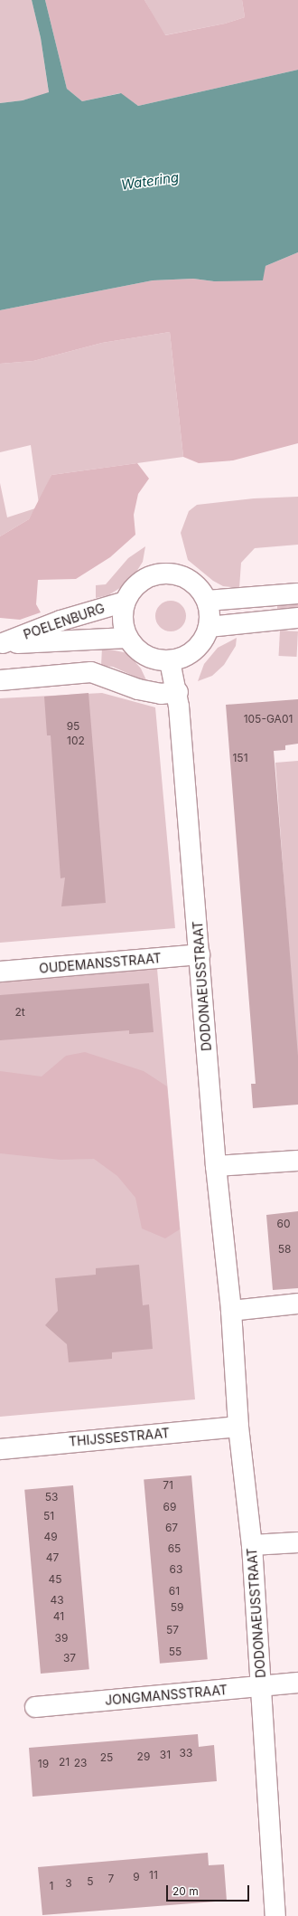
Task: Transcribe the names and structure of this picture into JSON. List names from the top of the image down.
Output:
{
  "streets": {
    "street": [
      "POELENBURG",
      "OUDEMANSSTRAAT",
      "DODONAEUSSTRAAT",
      "THIJSSESTRAAT",
      "JONGMANSSTRAAT"
    ]
  },
  "crossings": [
    ["POELENBURG", "DODONAEUSSTRAAT"],
    ["OUDEMANSSTRAAT", "DODONAEUSSTRAAT"],
    ["DODONAEUSSTRAAT", "THIJSSESTRAAT"],
    ["DODONAEUSSTRAAT", "JONGMANSSTRAAT"]
  ],
  "water": ["Watering"],
  "house_numbers": [
    "105-GA01",
    "95",
    "102",
    "151",
    "2t",
    "60",
    "58",
    "71",
    "53",
    "69",
    "51",
    "67",
    "49",
    "65",
    "47",
    "63",
    "45",
    "61",
    "43",
    "59",
    "41",
    "57",
    "39",
    "55",
    "37",
    "33",
    "31",
    "29",
    "25",
    "21",
    "23",
    "19",
    "11",
    "9",
    "7",
    "5",
    "3",
    "1"
  ],
  "scale_bar": "20 m"
}
